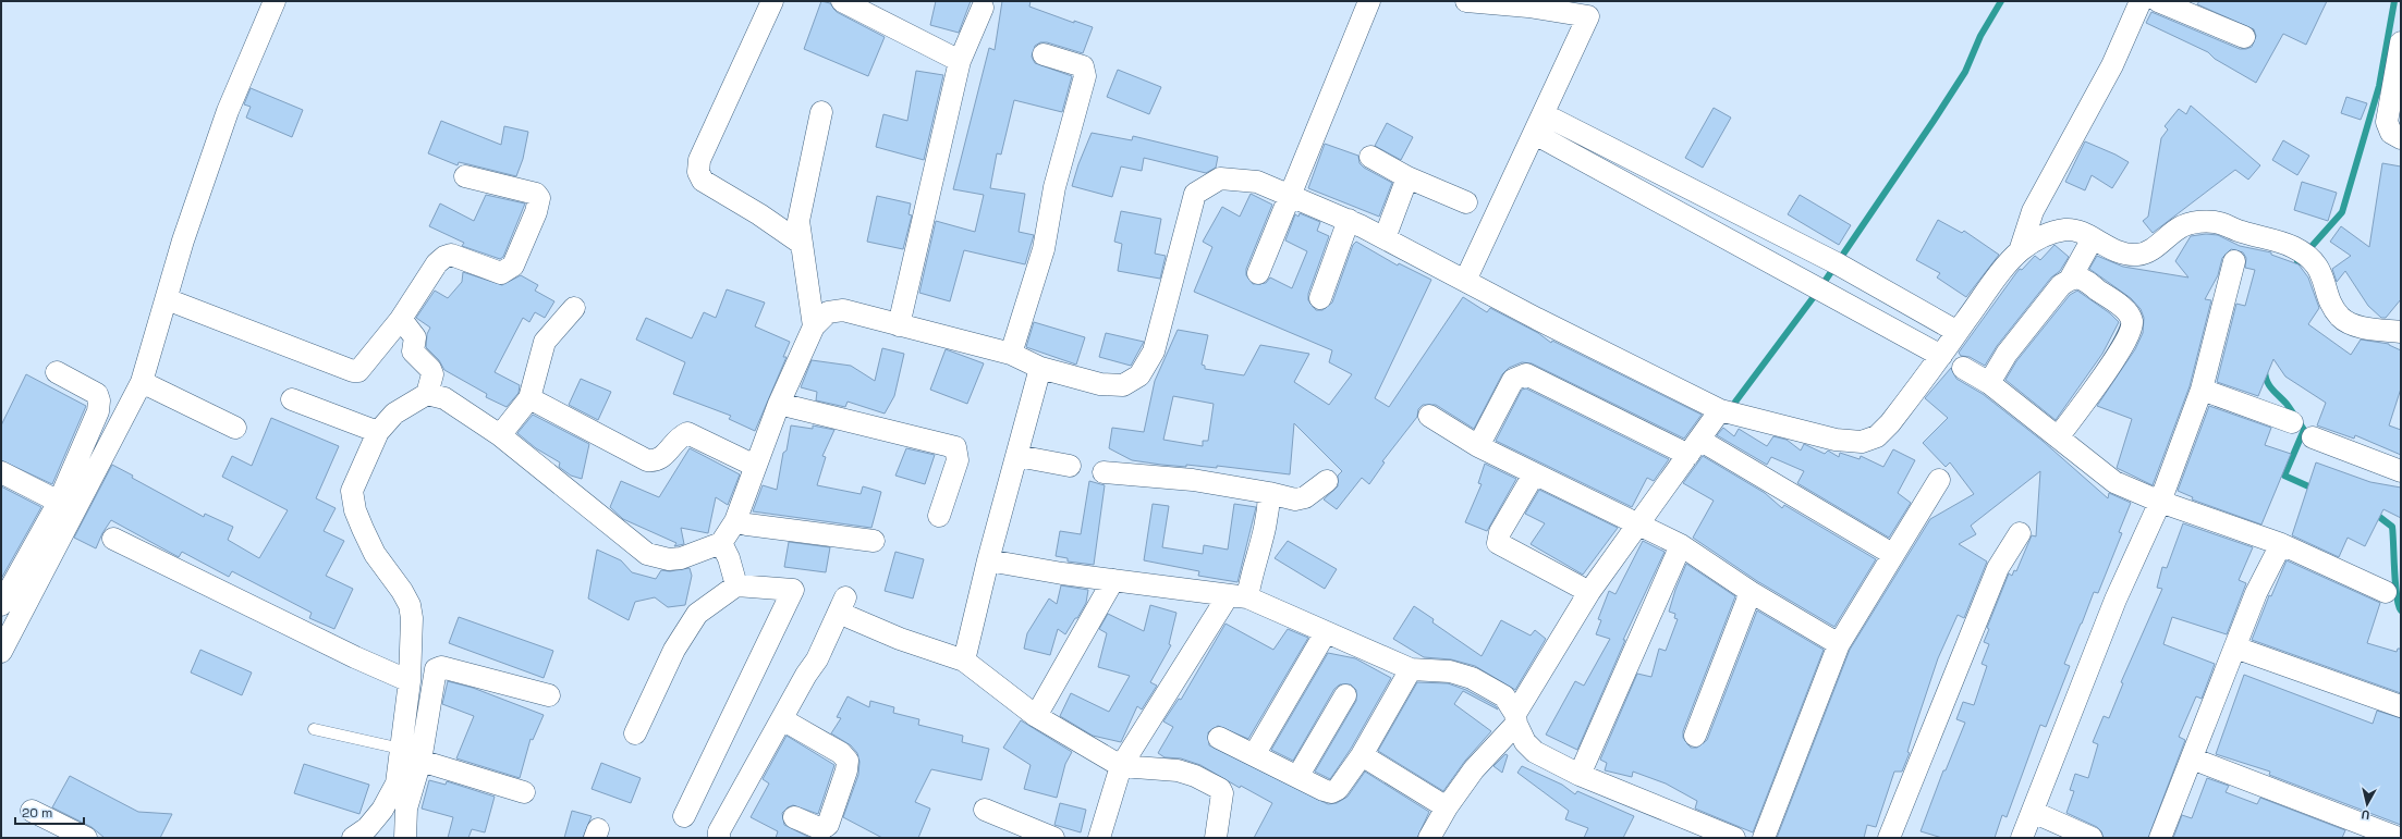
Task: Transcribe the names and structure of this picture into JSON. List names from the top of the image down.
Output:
{
  "scale_bar": "20 m",
  "north": "bottom"
}
